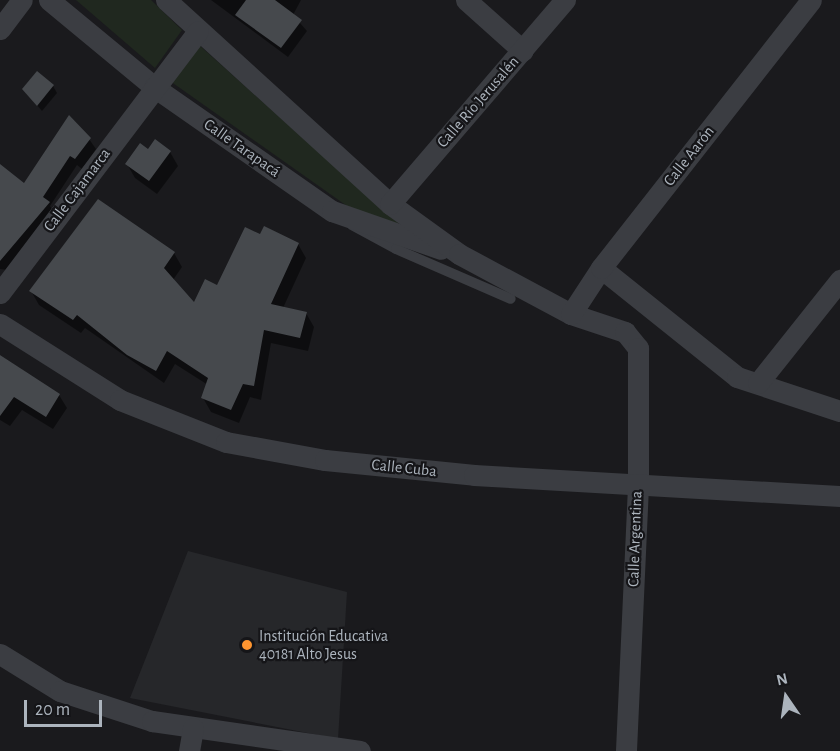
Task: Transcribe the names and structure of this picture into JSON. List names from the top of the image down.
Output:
{
  "streets": {
    "street": [
      "Calle Río Jerusalén",
      "Calle Tarapacá",
      "Calle Aarón",
      "Calle Cajamarca",
      "Calle Cuba",
      "Calle Argentina"
    ]
  },
  "crossings": [
    ["Calle Tarapacá", "Calle Cajamarca"],
    ["Calle Aarón", "Calle Argentina"],
    ["Calle Cuba", "Calle Argentina"]
  ],
  "places": ["Institución Educativa 40181 Alto Jesus"],
  "scale_bar": "20 m",
  "north": "top"
}
